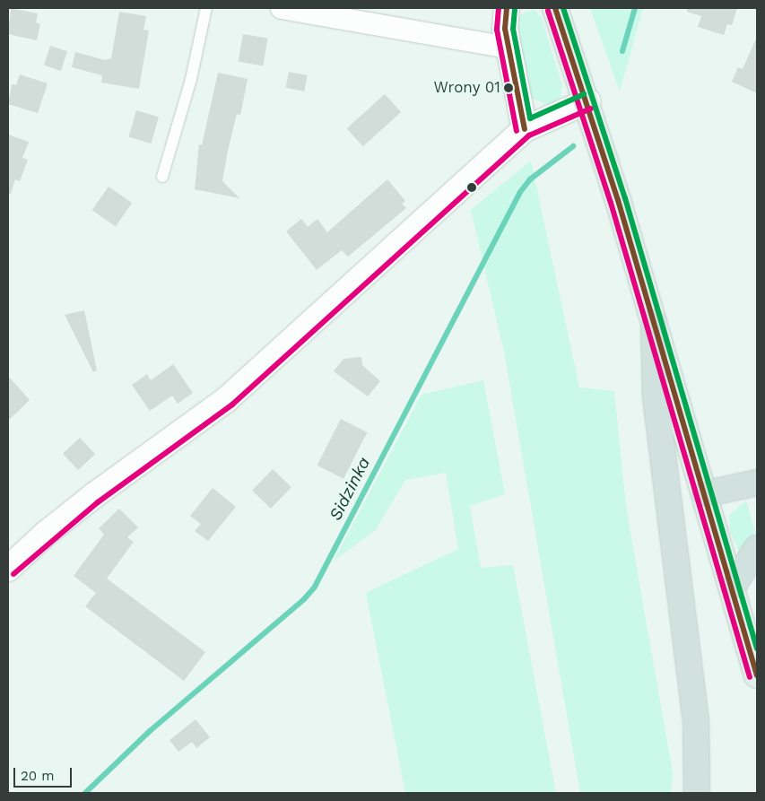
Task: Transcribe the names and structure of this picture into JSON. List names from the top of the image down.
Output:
{
  "water": ["Sidzinka"],
  "places": ["Wrony 01"],
  "scale_bar": "20 m"
}
